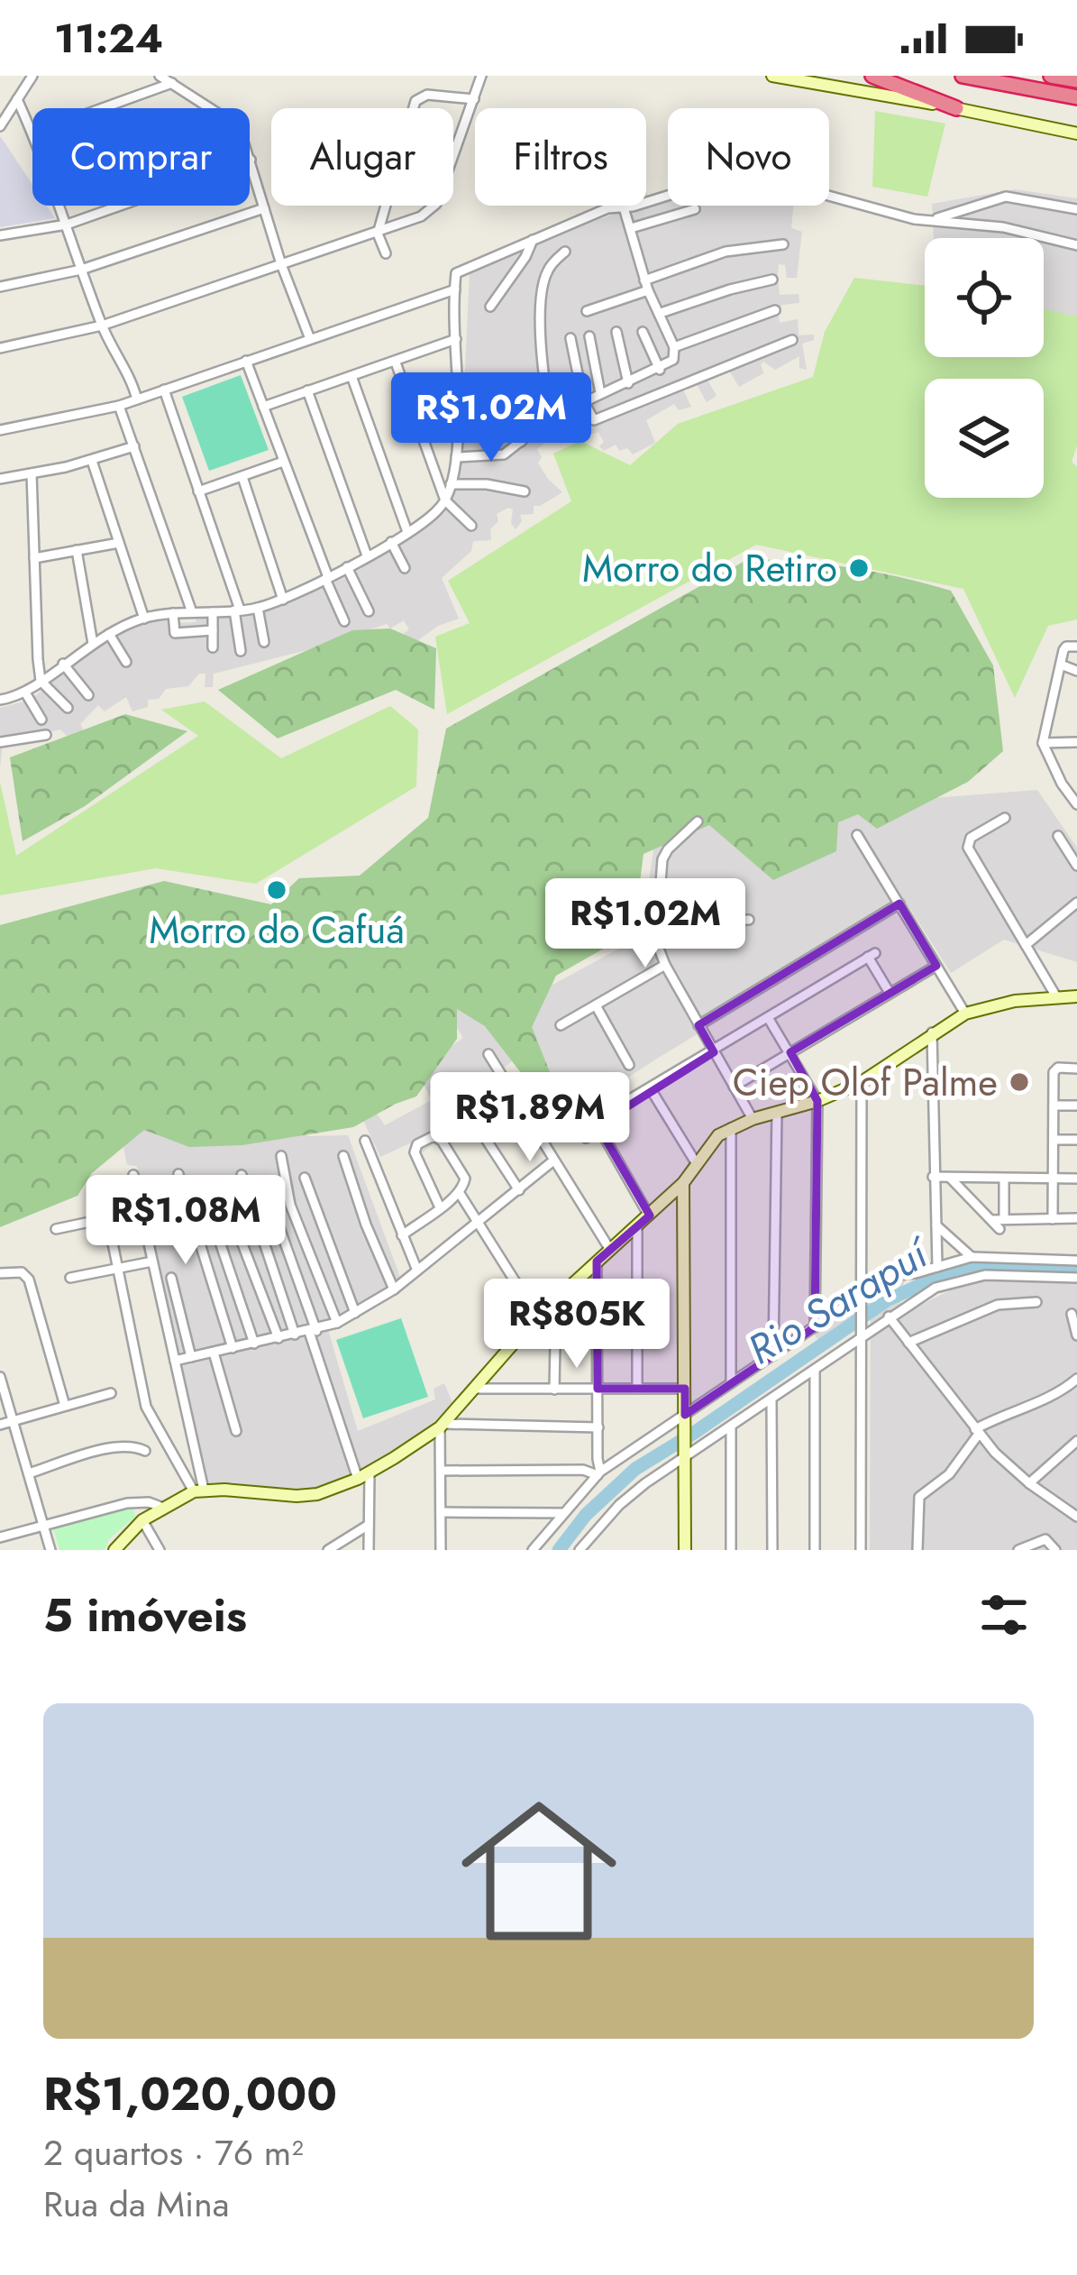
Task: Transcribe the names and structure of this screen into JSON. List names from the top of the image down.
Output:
{
  "water": ["Rio Sarapuí"],
  "places": ["Morro do Retiro", "Morro do Cafuá", "Ciep Olof Palme"],
  "page": {
    "status": "11:24",
    "chip": [
      "Comprar",
      "Alugar",
      "Filtros",
      "Novo"
    ],
    "price": [
      "R$1.02M",
      "R$1.02M",
      "R$1.89M",
      "R$1.08M",
      "R$805K"
    ],
    "heading": "5 imóveis",
    "list": [
      {
        "name": "R$1,020,000",
        "note": "2 quartos · 76 m² · Rua da Mina"
      }
    ]
  }
}
